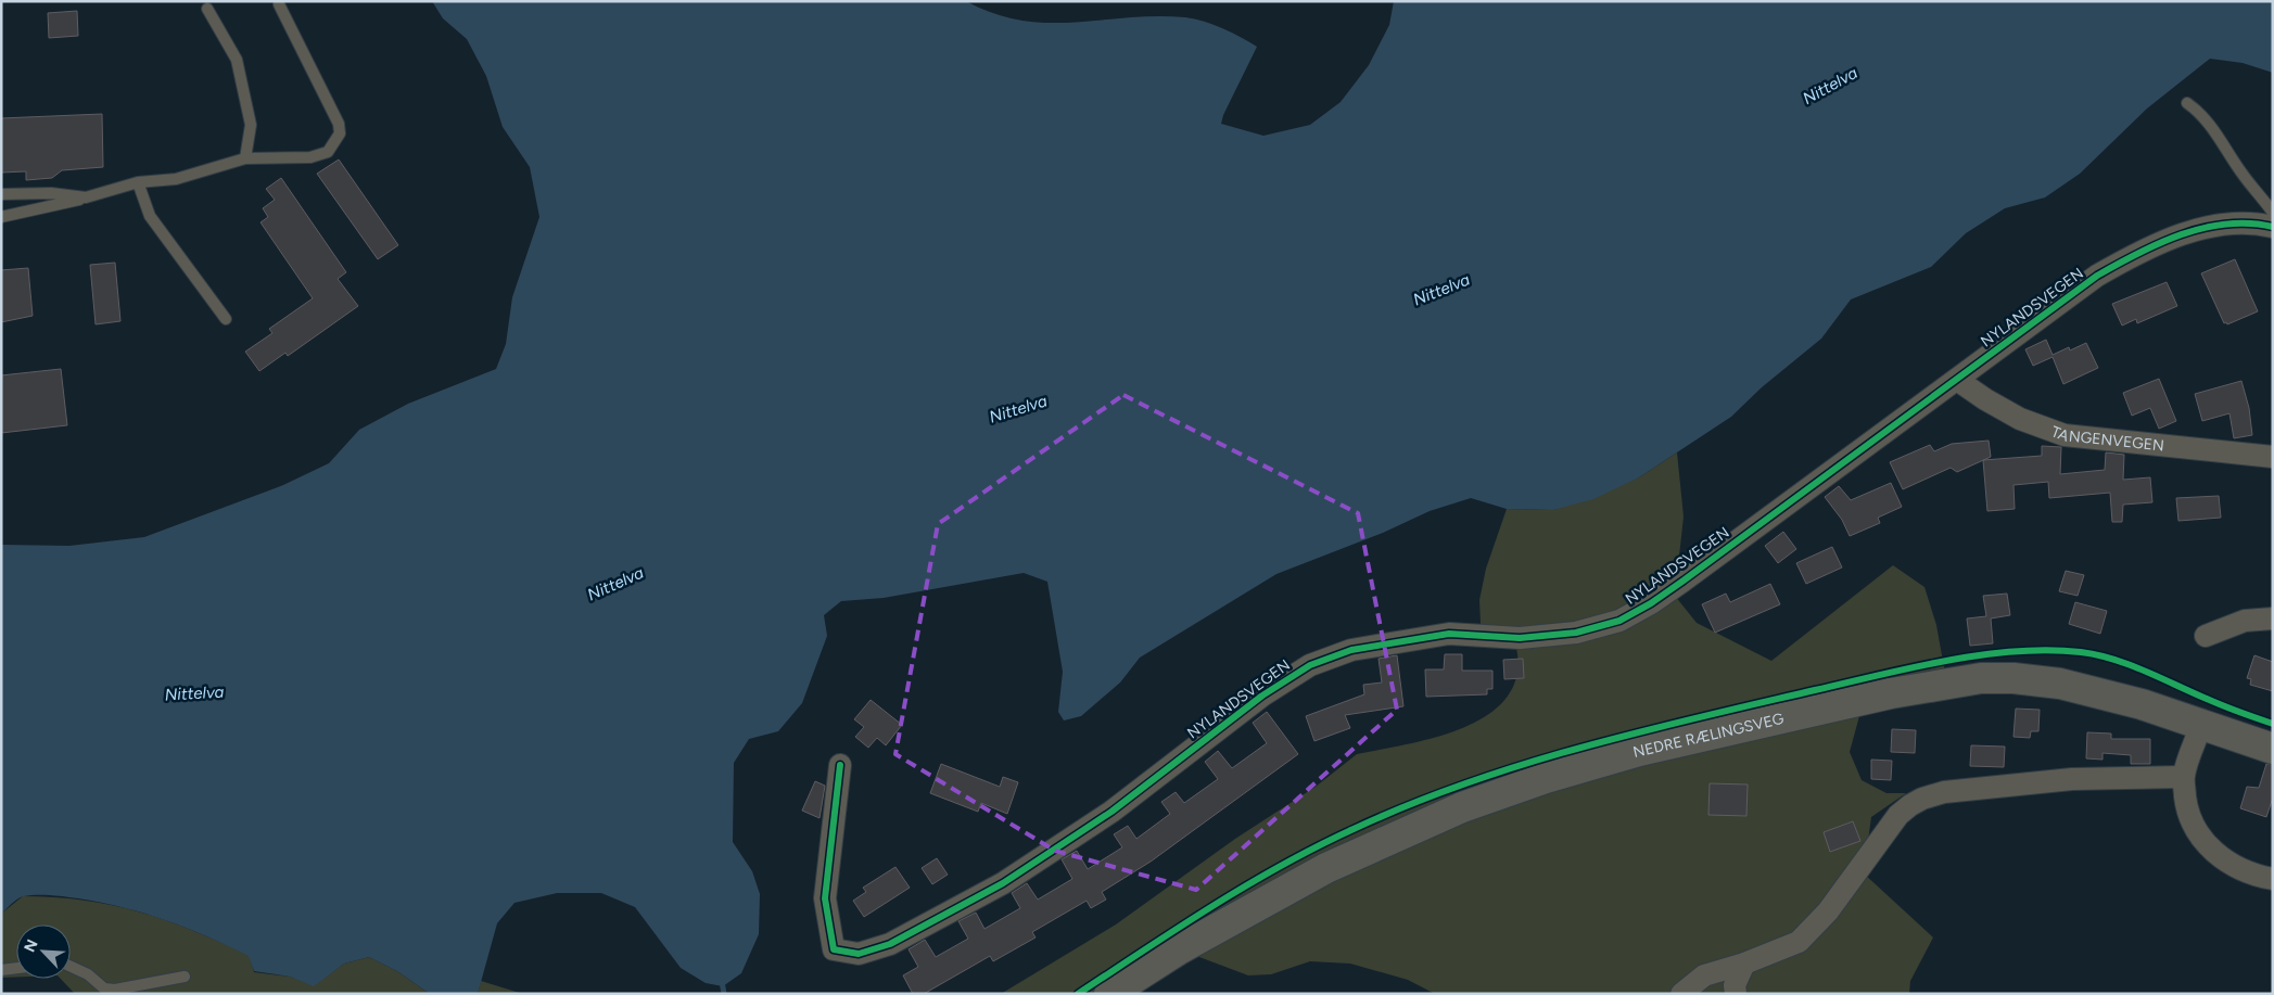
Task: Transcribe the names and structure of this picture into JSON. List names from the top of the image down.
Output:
{
  "streets": {
    "main road": ["NEDRE RÆLINGSVEG"],
    "street": ["NYLANDSVEGEN", "TANGENVEGEN"]
  },
  "crossings": [
    ["NYLANDSVEGEN", "TANGENVEGEN"]
  ],
  "water": ["Nittelva"],
  "north": "top left"
}
